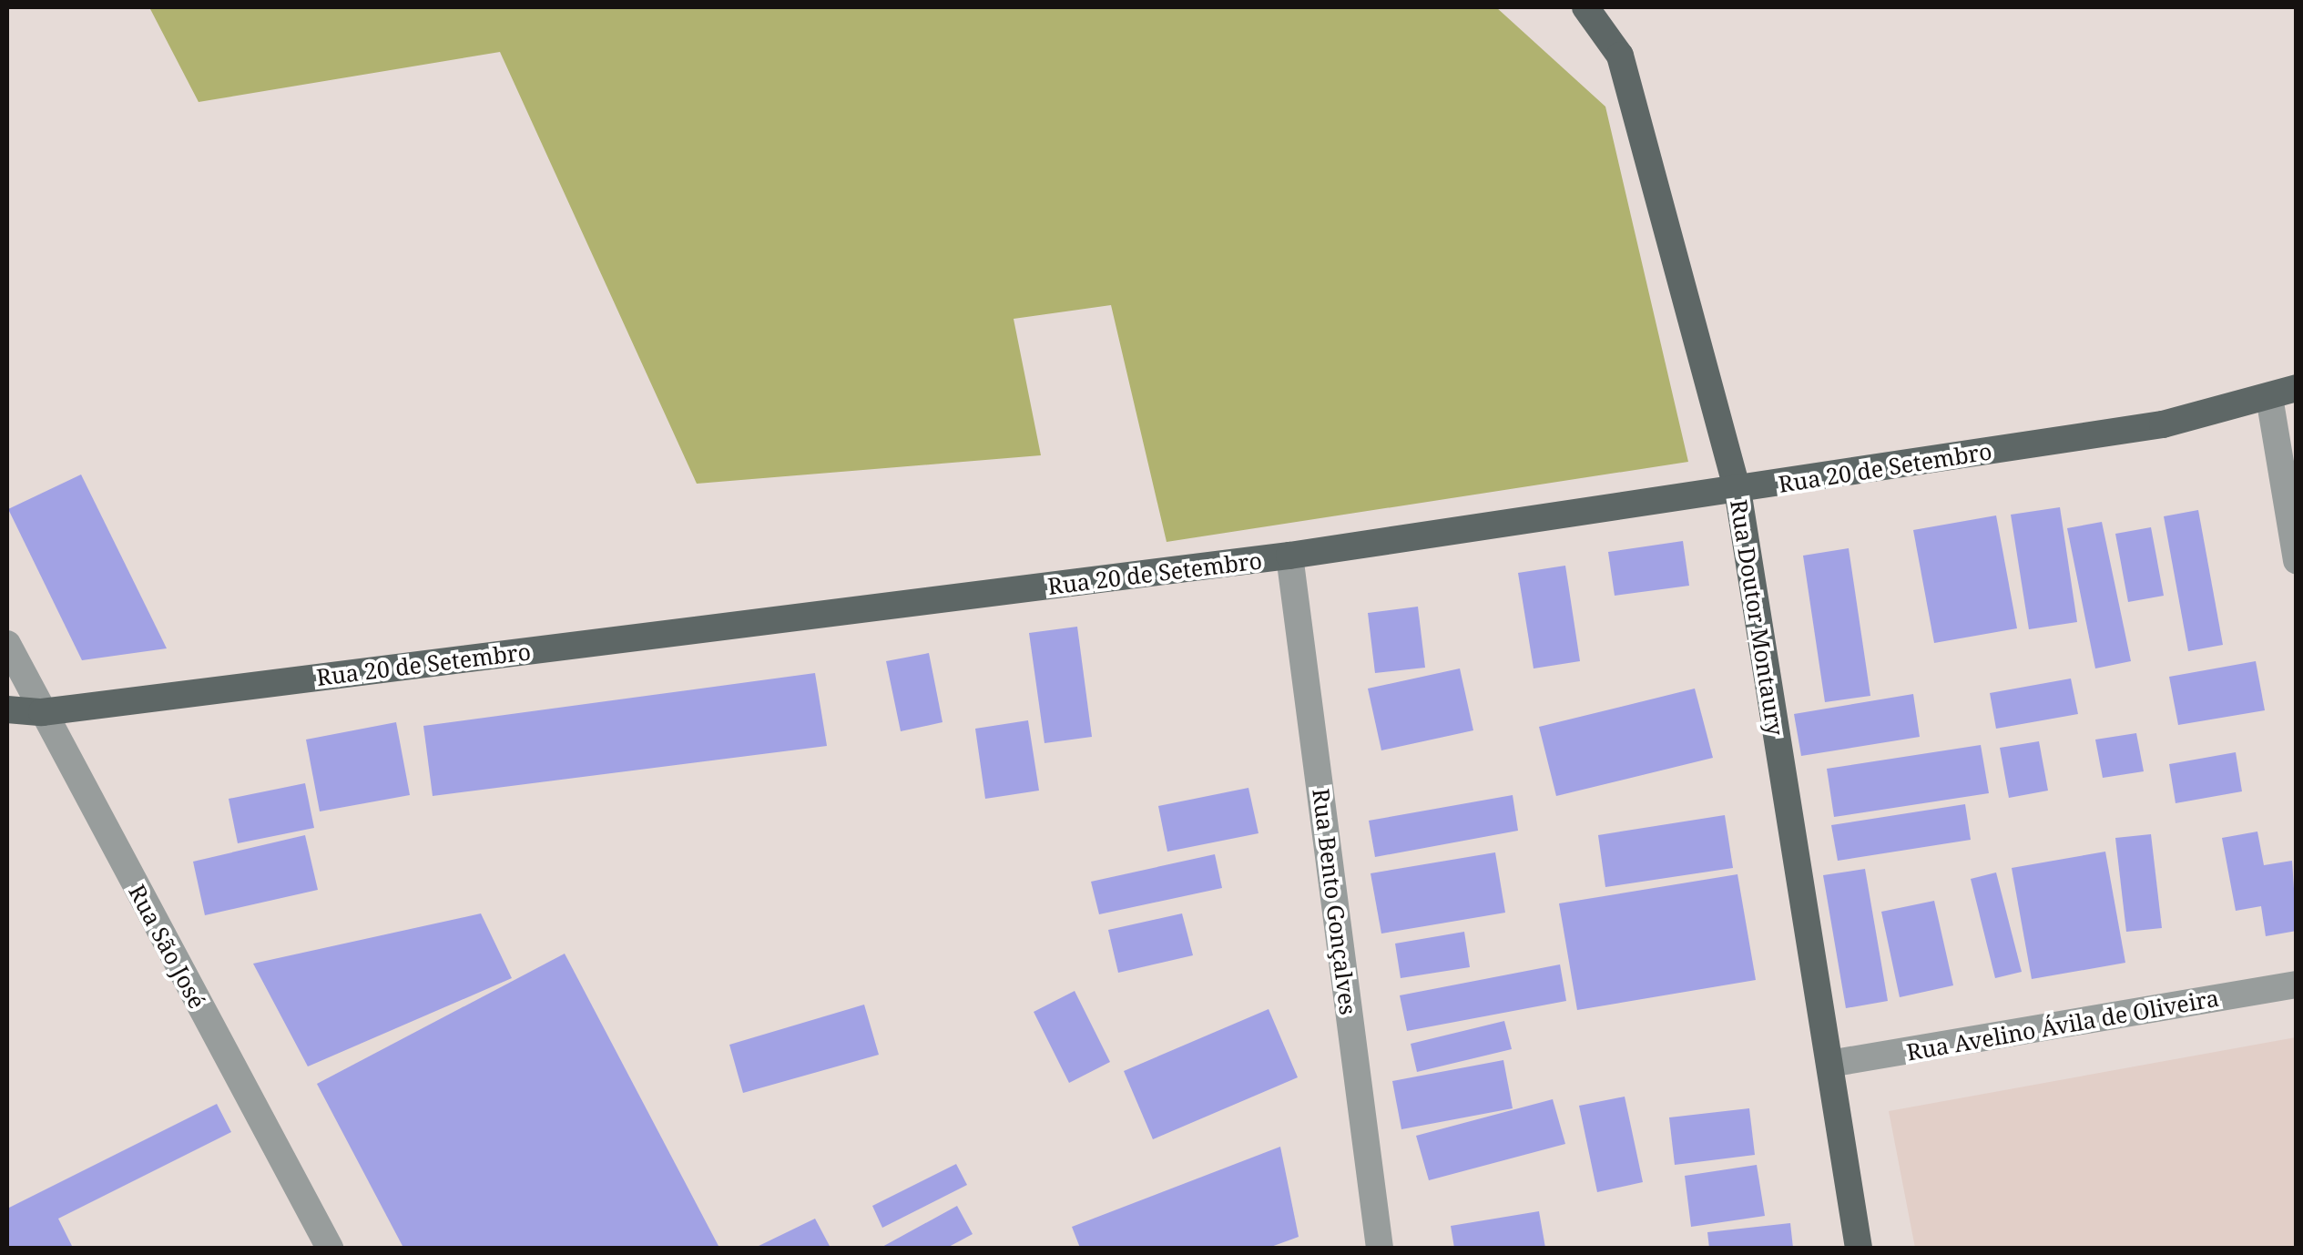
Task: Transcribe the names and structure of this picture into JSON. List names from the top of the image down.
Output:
{
  "streets": {
    "main road": ["Rua 20 de Setembro", "Rua Doutor Montaury"],
    "street": ["Rua Bento Gonçalves", "Rua São José", "Rua Avelino Ávila de Oliveira"]
  },
  "crossings": [
    ["Rua 20 de Setembro", "Rua Doutor Montaury"],
    ["Rua 20 de Setembro", "Rua Bento Gonçalves"],
    ["Rua 20 de Setembro", "Rua São José"],
    ["Rua Doutor Montaury", "Rua Avelino Ávila de Oliveira"]
  ]
}
